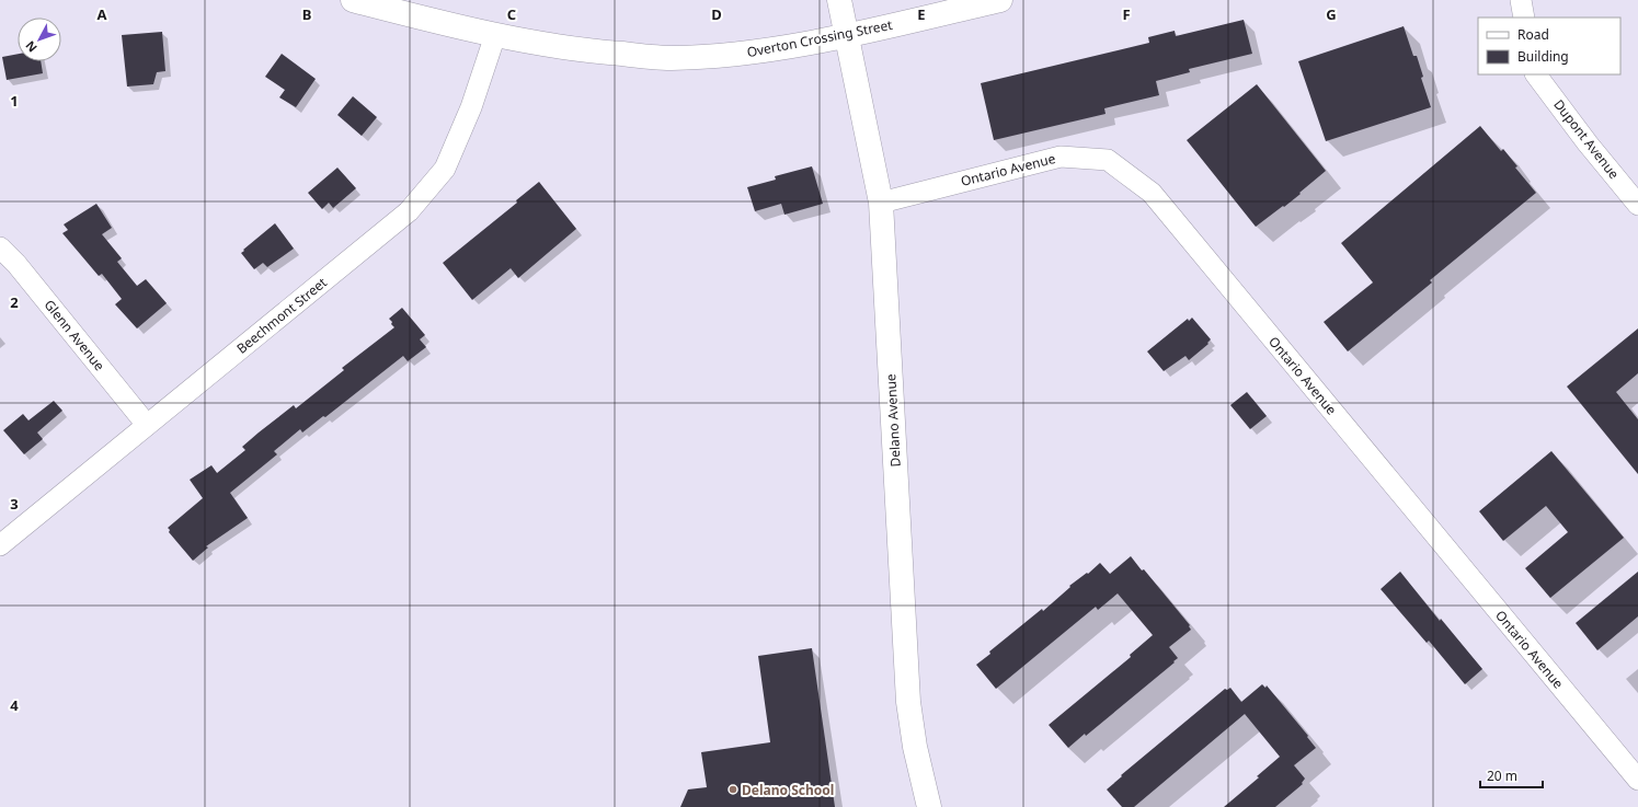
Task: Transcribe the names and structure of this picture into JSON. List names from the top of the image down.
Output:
{
  "streets": {
    "main road": ["Overton Crossing Street", "Delano Avenue"],
    "street": [
      "Dupont Avenue",
      "Ontario Avenue",
      "Beechmont Street",
      "Glenn Avenue"
    ]
  },
  "crossings": [
    ["Overton Crossing Street", "Beechmont Street"],
    ["Overton Crossing Street", "Delano Avenue"],
    ["Ontario Avenue", "Delano Avenue"],
    ["Beechmont Street", "Glenn Avenue"]
  ],
  "places": ["Delano School"],
  "legend": ["Road", "Building"],
  "scale_bar": "20 m",
  "north": "bottom left",
  "grid": {
    "columns": [
      "A",
      "B",
      "C",
      "D",
      "E",
      "F",
      "G"
    ],
    "rows": [
      "1",
      "2",
      "3",
      "4"
    ]
  }
}
